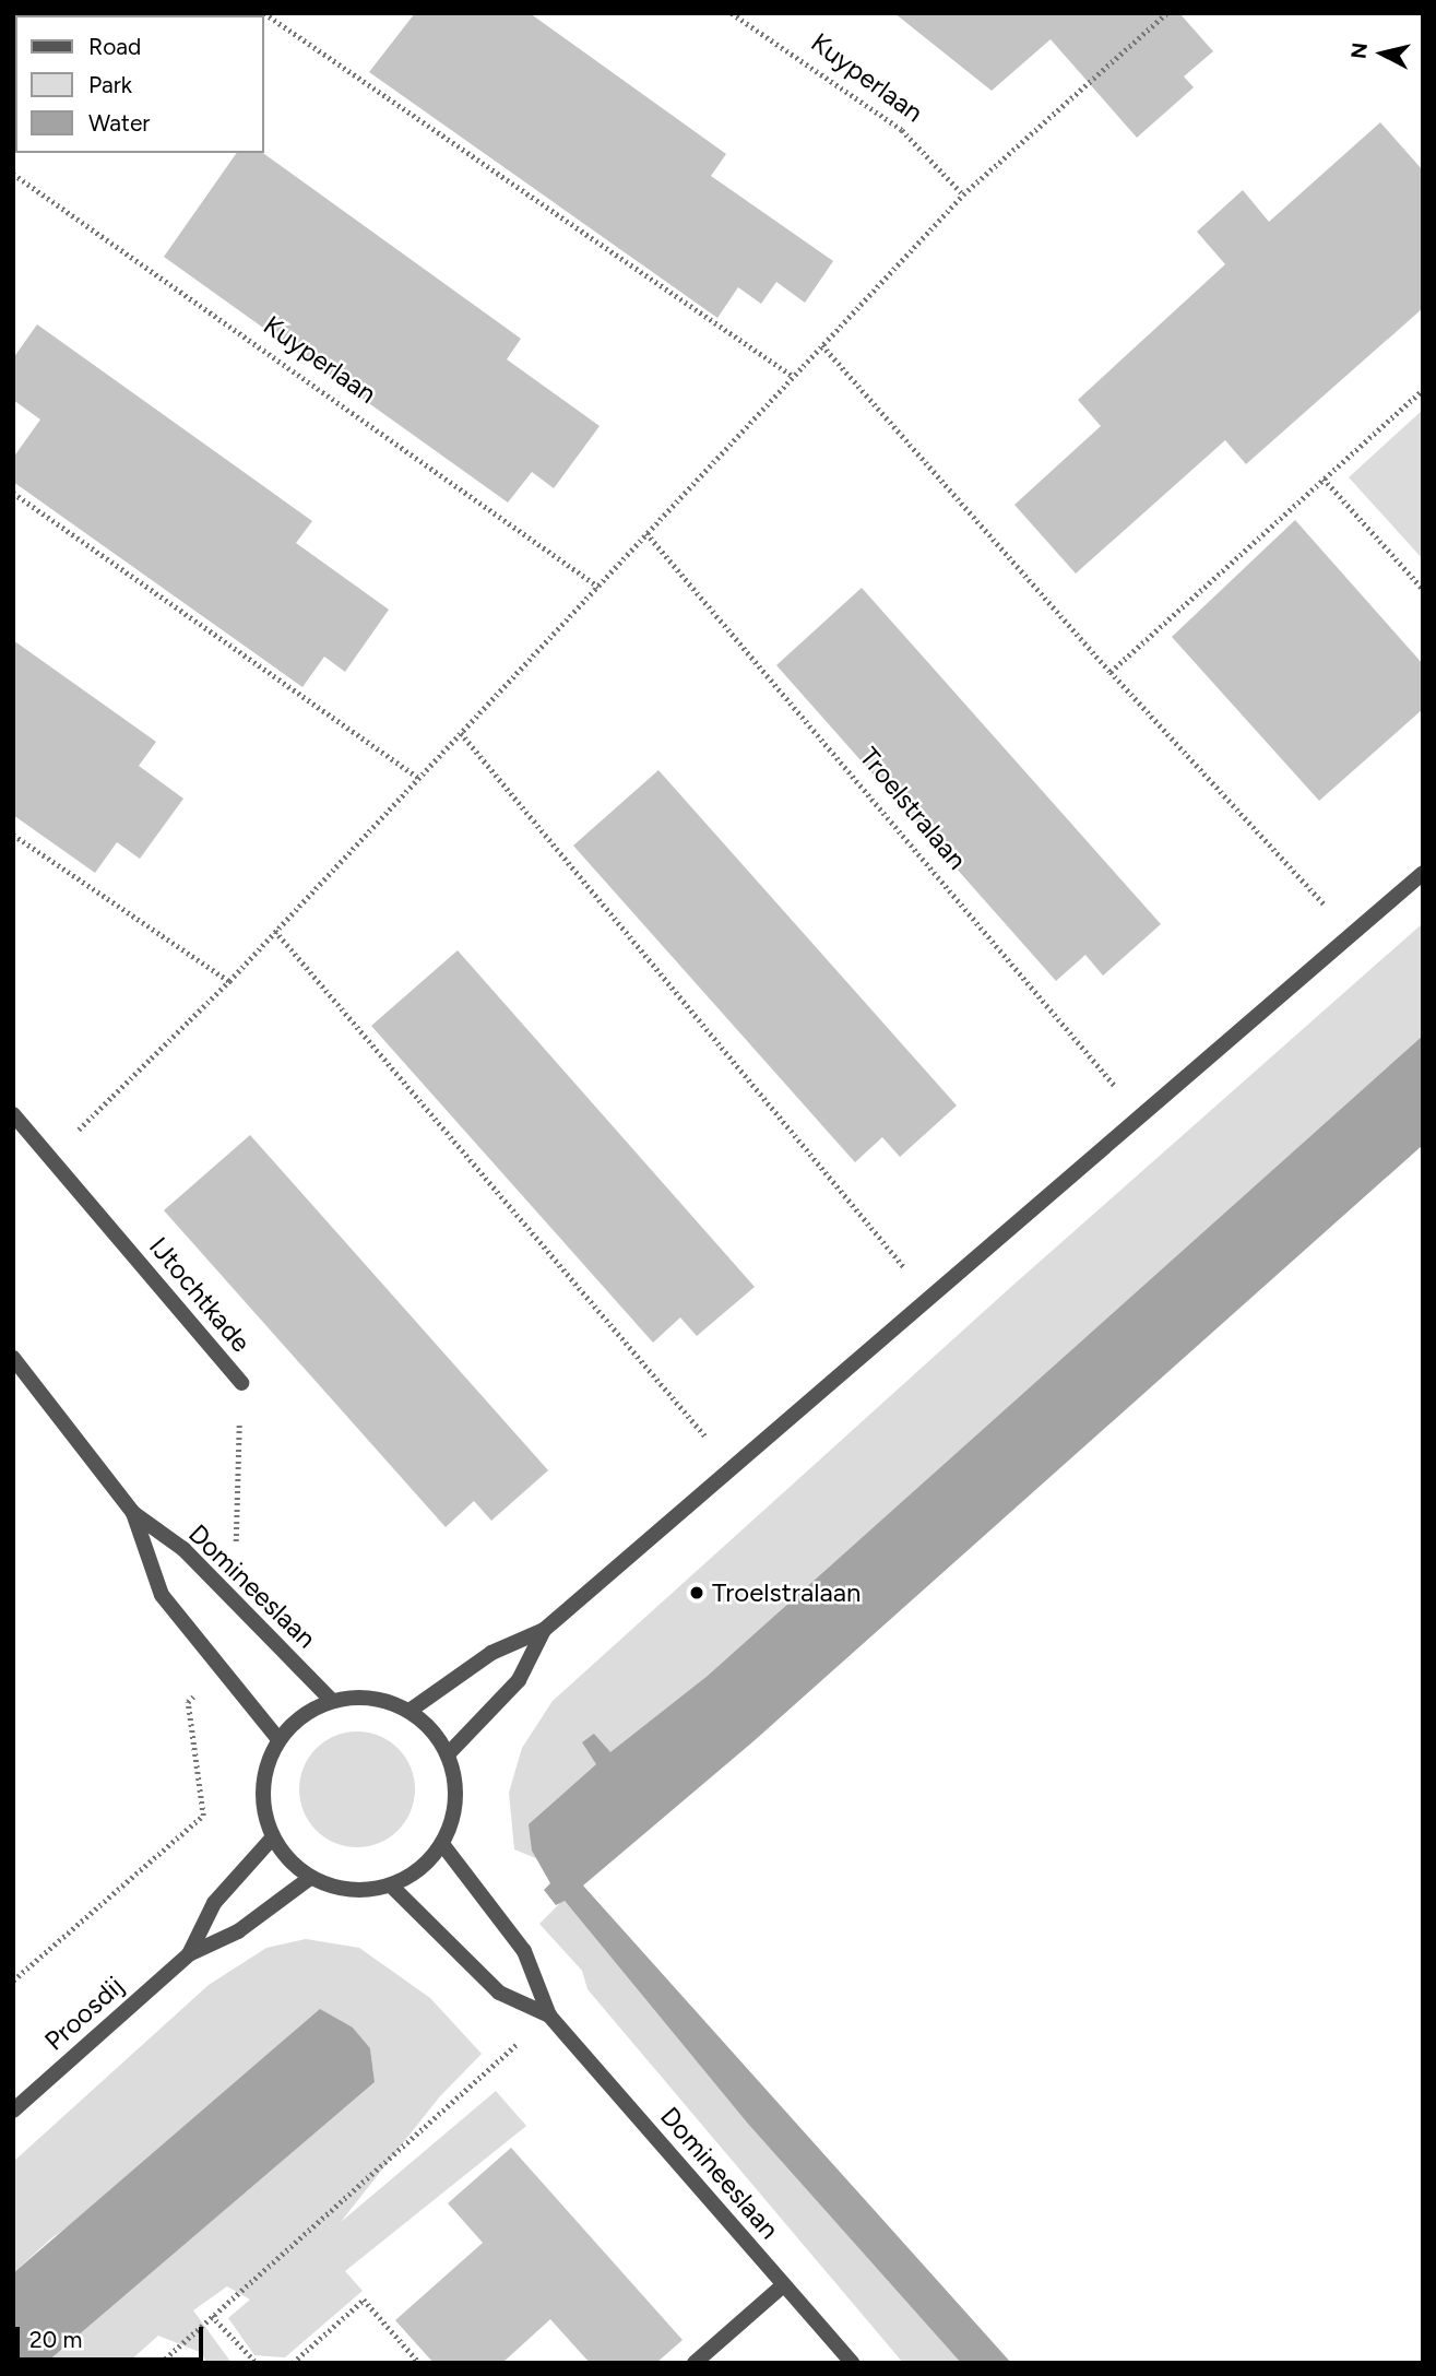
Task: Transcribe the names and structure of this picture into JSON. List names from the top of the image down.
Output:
{
  "streets": {
    "street": ["IJtochtkade", "Domineeslaan", "Proosdij"],
    "path": ["Kuyperlaan", "Troelstralaan"]
  },
  "crossings": [
    ["IJtochtkade", "Domineeslaan"],
    ["Domineeslaan", "Proosdij"]
  ],
  "places": ["Troelstralaan"],
  "legend": ["Road", "Park", "Water"],
  "scale_bar": "20 m",
  "north": "left"
}
